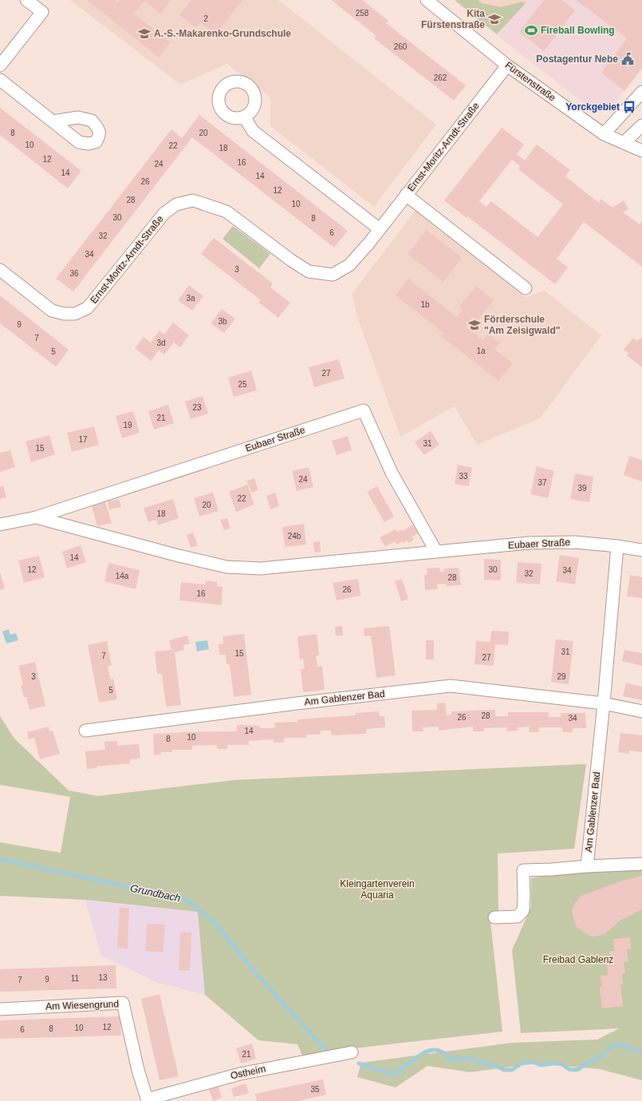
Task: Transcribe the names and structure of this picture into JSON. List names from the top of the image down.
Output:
{
  "streets": {
    "street": [
      "Fürstenstraße",
      "Ernst-Moritz-Arndt-Straße",
      "Eubaer Straße",
      "Am Gablenzer Bad",
      "Am Wiesengrund",
      "Ostheim"
    ]
  },
  "crossings": [
    ["Fürstenstraße", "Ernst-Moritz-Arndt-Straße"],
    ["Eubaer Straße", "Am Gablenzer Bad"],
    ["Am Wiesengrund", "Ostheim"]
  ],
  "water": ["Grundbach"],
  "parks": ["Kleingartenverein Aquaria", "Freibad Gablenz"],
  "places": {
    "school or university": ["Kita Fürstenstraße", "A.-S.-Makarenko-Grundschule", "Förderschule \"Am Zeisigwald\""],
    "sports": ["Fireball Bowling"],
    "public building": ["Postagentur Nebe"],
    "bus stop": ["Yorckgebiet"]
  },
  "house_numbers": [
    "258",
    "2",
    "260",
    "262",
    "8",
    "20",
    "10",
    "22",
    "18",
    "12",
    "16",
    "24",
    "14",
    "14",
    "26",
    "12",
    "28",
    "10",
    "30",
    "8",
    "6",
    "32",
    "34",
    "3",
    "36",
    "3a",
    "1b",
    "3b",
    "9",
    "7",
    "3d",
    "1a",
    "5",
    "27",
    "25",
    "23",
    "21",
    "19",
    "17",
    "31",
    "15",
    "33",
    "24",
    "37",
    "39",
    "22",
    "20",
    "18",
    "24b",
    "14",
    "12",
    "30",
    "34",
    "32",
    "14a",
    "28",
    "26",
    "16",
    "31",
    "15",
    "7",
    "27",
    "3",
    "29",
    "5",
    "28",
    "26",
    "34",
    "14",
    "10",
    "8",
    "13",
    "11",
    "9",
    "7",
    "12",
    "10",
    "8",
    "6",
    "21",
    "35"
  ]
}
